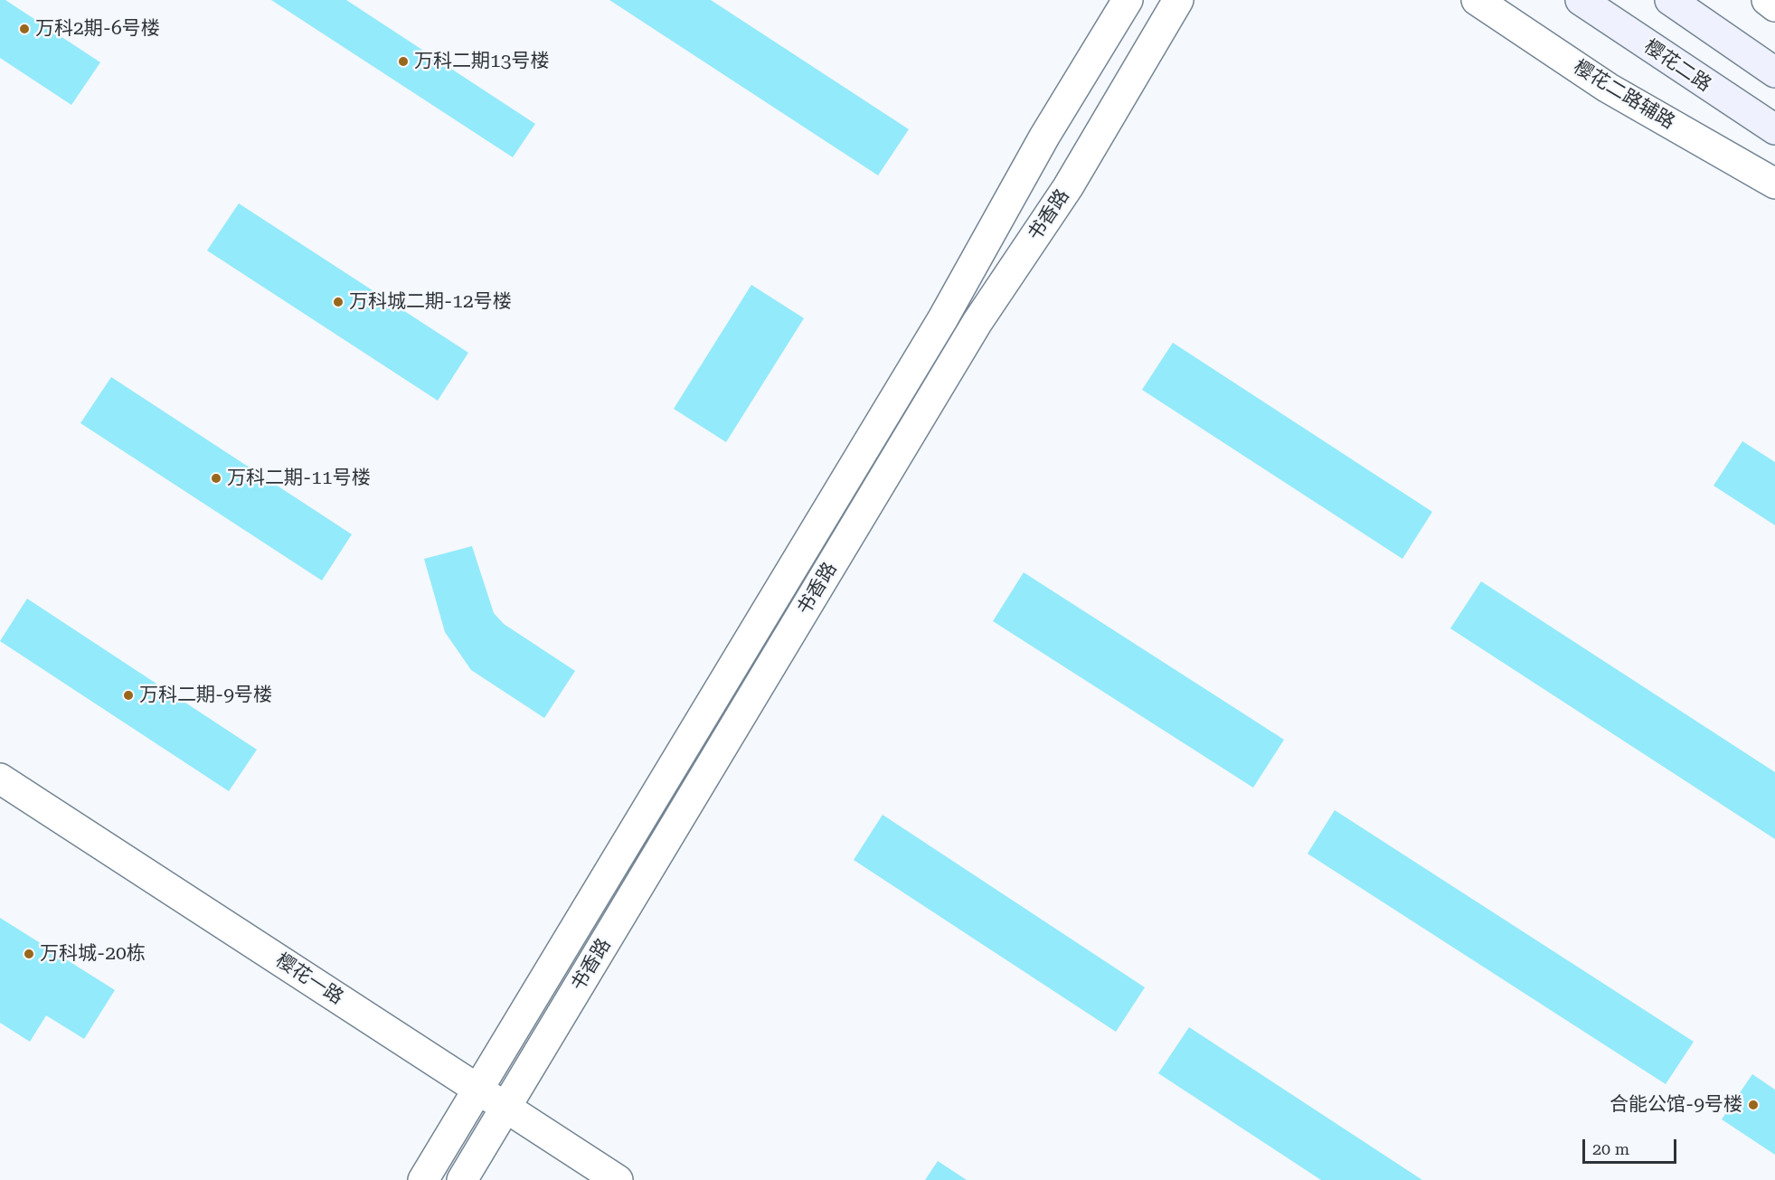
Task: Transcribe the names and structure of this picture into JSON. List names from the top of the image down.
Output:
{
  "streets": {
    "main road": ["樱花二路"],
    "street": ["樱花二路辅路", "书香路", "樱花一路"]
  },
  "crossings": [
    ["书香路", "樱花一路"]
  ],
  "places": [
    "万科2期-6号楼",
    "万科二期13号楼",
    "万科城二期-12号楼",
    "万科二期-11号楼",
    "万科二期-9号楼",
    "万科城-20栋",
    "合能公馆-9号楼"
  ],
  "scale_bar": "20 m"
}
